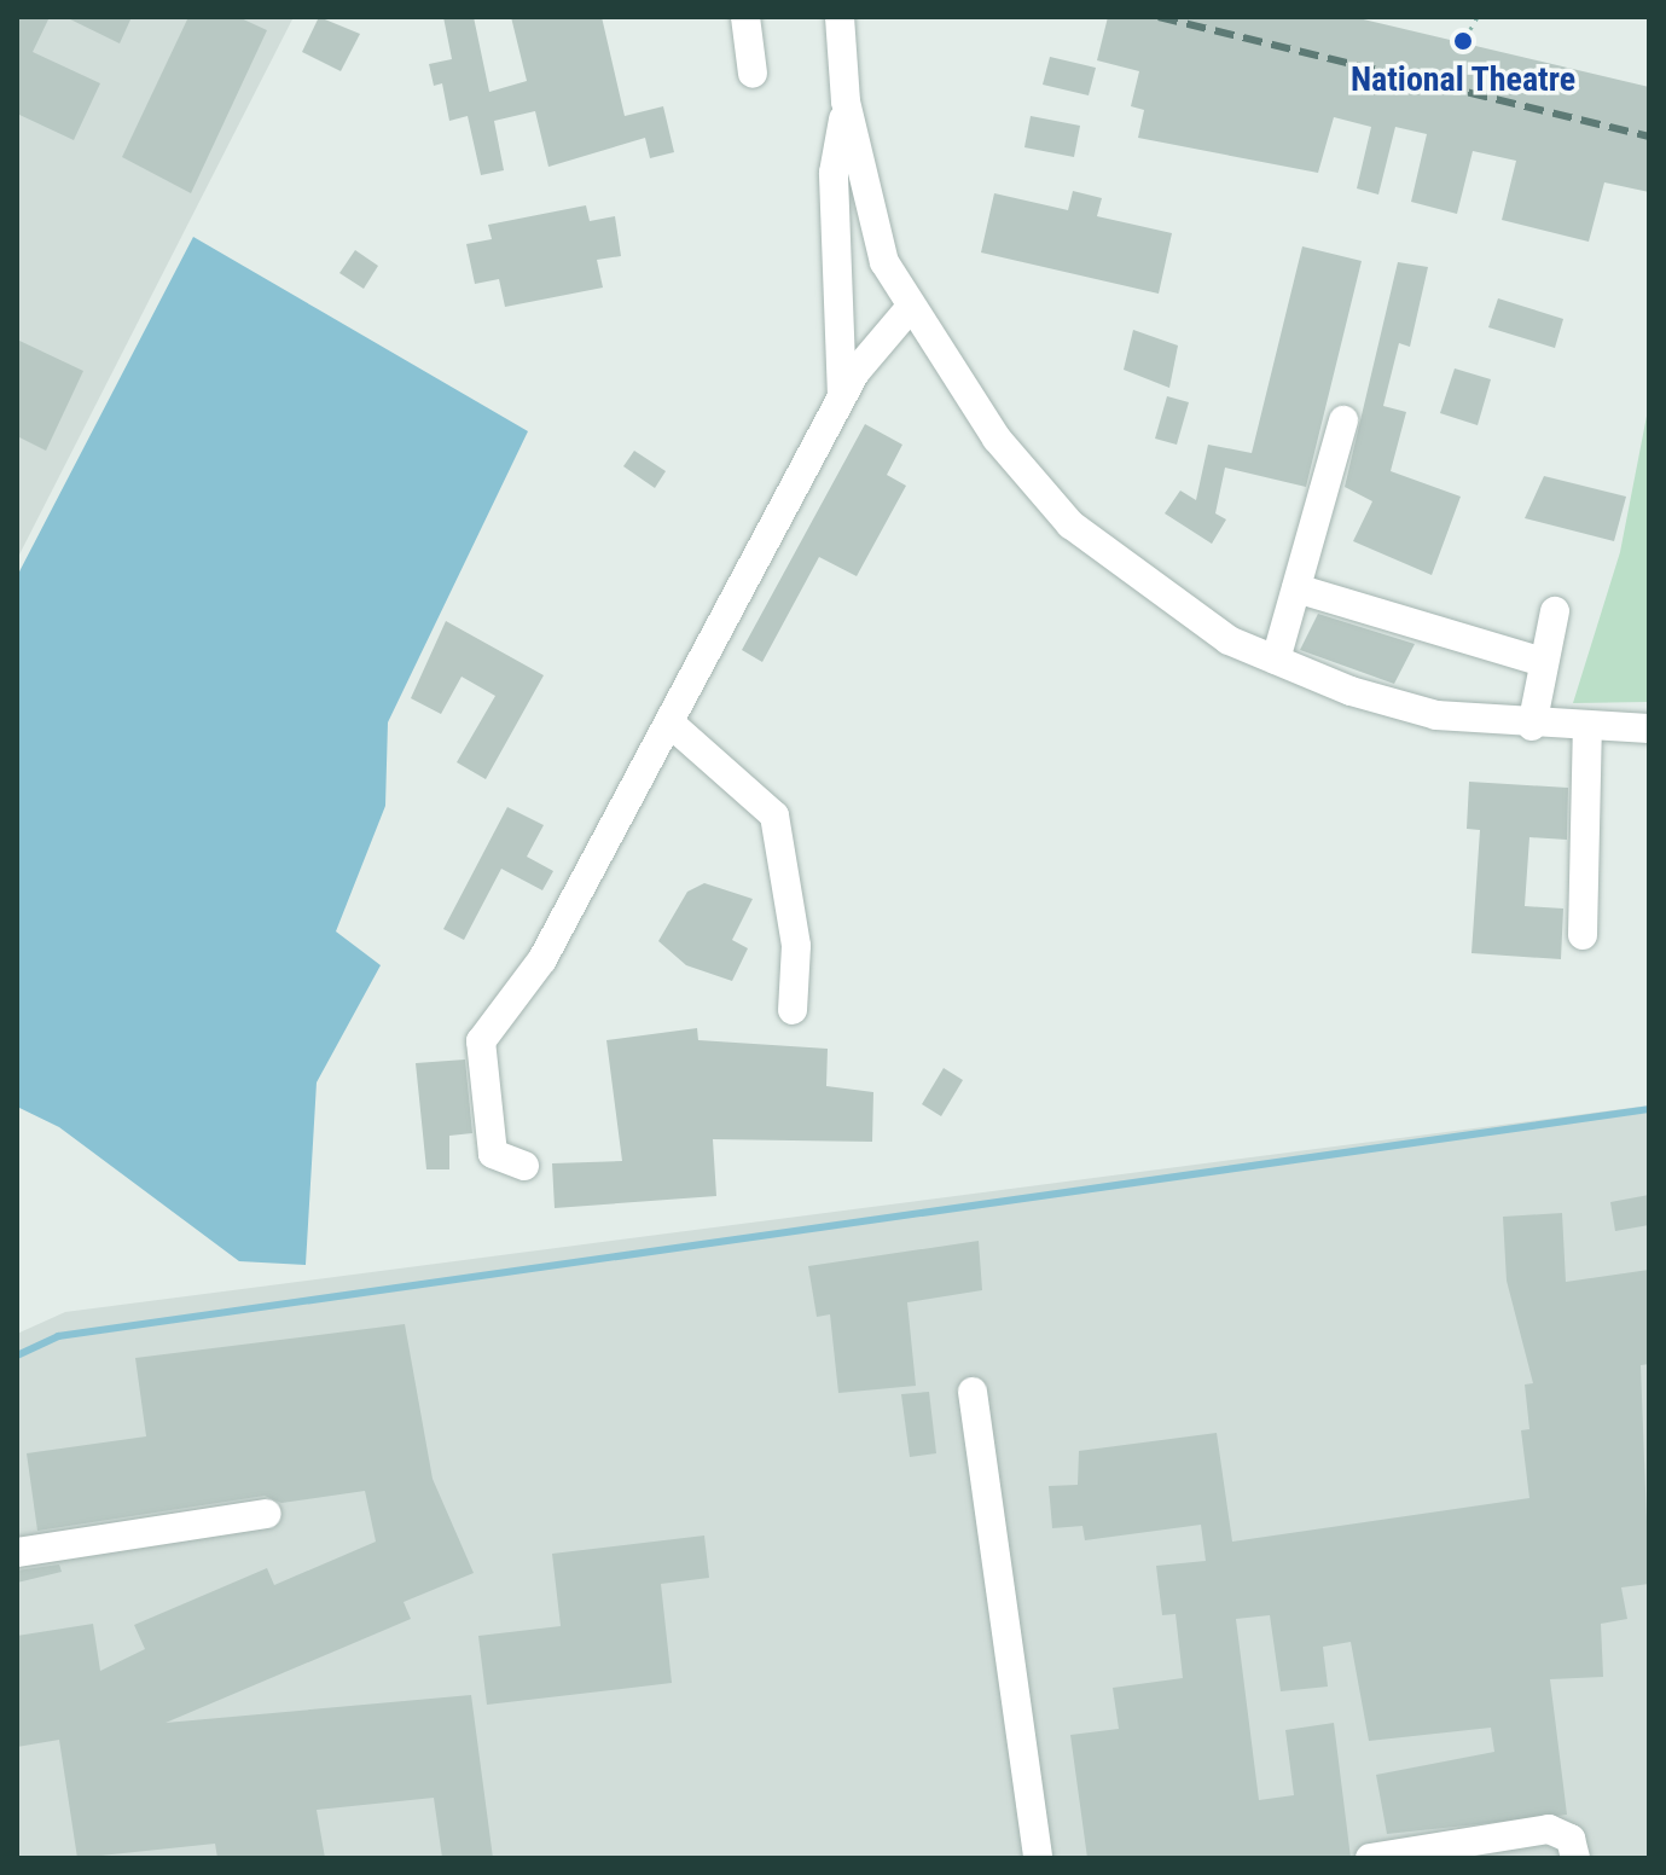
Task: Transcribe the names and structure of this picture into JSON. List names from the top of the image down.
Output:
{
  "places": ["National Theatre"]
}
